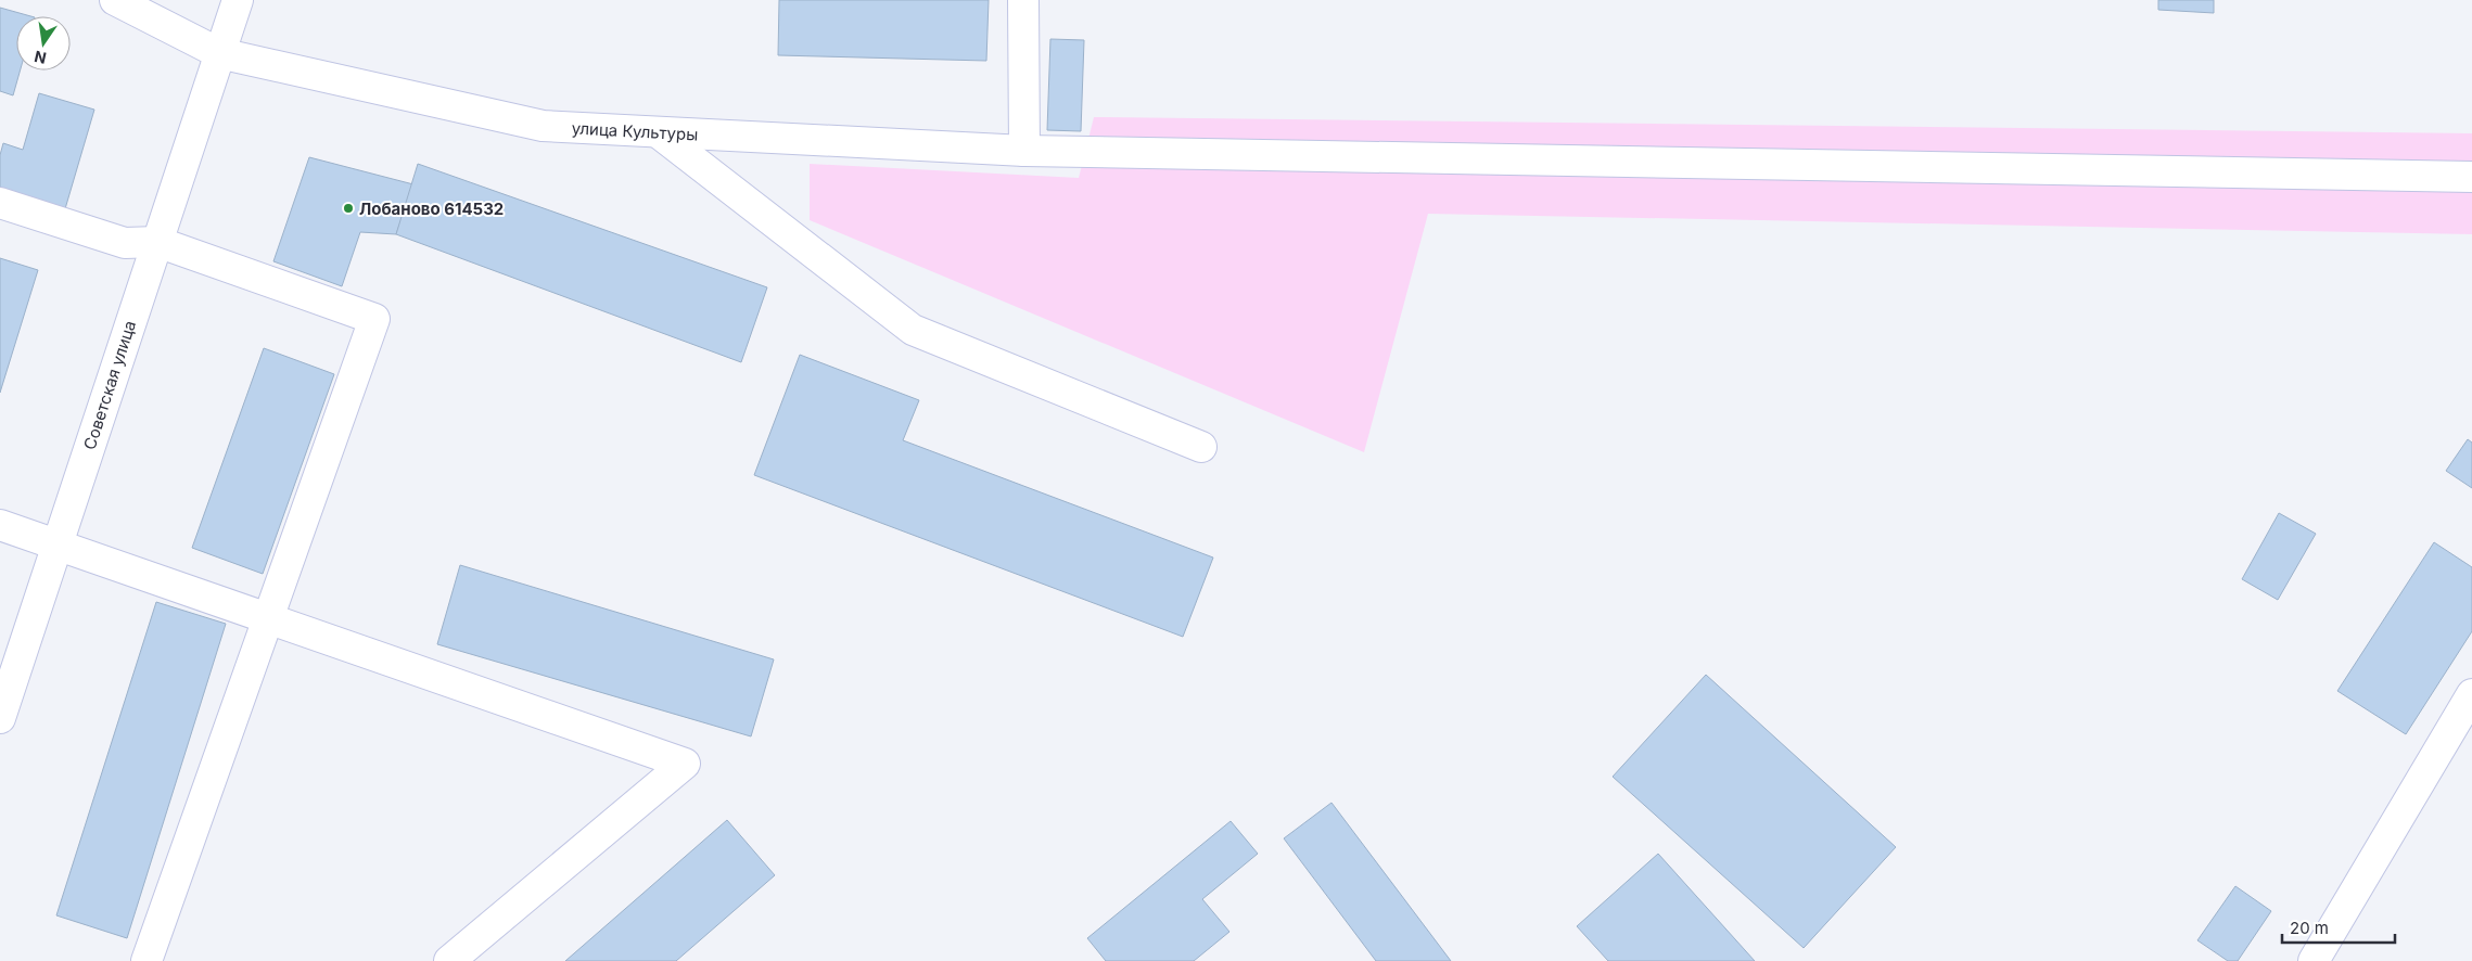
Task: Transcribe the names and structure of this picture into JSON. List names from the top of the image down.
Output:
{
  "streets": {
    "street": ["улица Культуры", "Советская улица"]
  },
  "crossings": [
    ["улица Культуры", "Советская улица"]
  ],
  "places": ["Лобаново 614532"],
  "scale_bar": "20 m",
  "north": "bottom"
}
